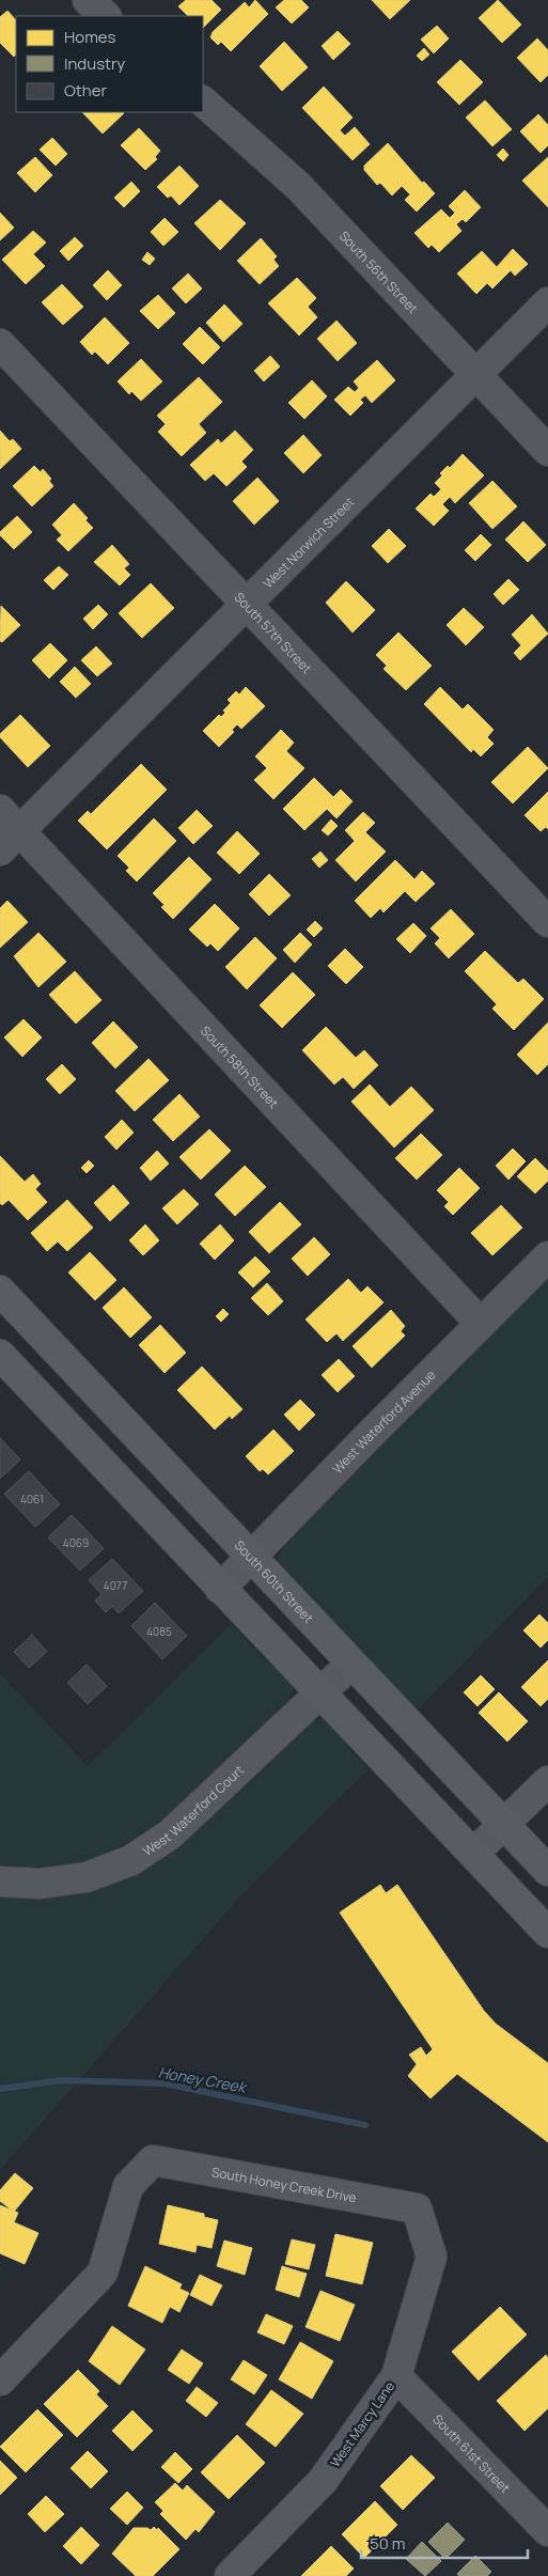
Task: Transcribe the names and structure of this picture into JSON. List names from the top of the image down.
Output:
{
  "streets": {
    "main road": ["South 60th Street"],
    "street": [
      "South 56th Street",
      "West Norwich Street",
      "South 57th Street",
      "South 58th Street",
      "West Waterford Avenue",
      "West Waterford Court",
      "South Honey Creek Drive",
      "West Marcy Lane",
      "South 61st Street"
    ]
  },
  "crossings": [
    ["South 56th Street", "West Norwich Street"],
    ["West Norwich Street", "South 57th Street"],
    ["West Norwich Street", "South 58th Street"],
    ["South 58th Street", "West Waterford Avenue"],
    ["West Waterford Avenue", "South 60th Street"],
    ["South 60th Street", "West Waterford Court"],
    ["South Honey Creek Drive", "West Marcy Lane"],
    ["West Marcy Lane", "South 61st Street"]
  ],
  "water": ["Honey Creek"],
  "house_numbers": [
    "4061",
    "4069",
    "4077",
    "4085"
  ],
  "legend": ["Homes", "Industry", "Other"],
  "scale_bar": "50 m"
}
